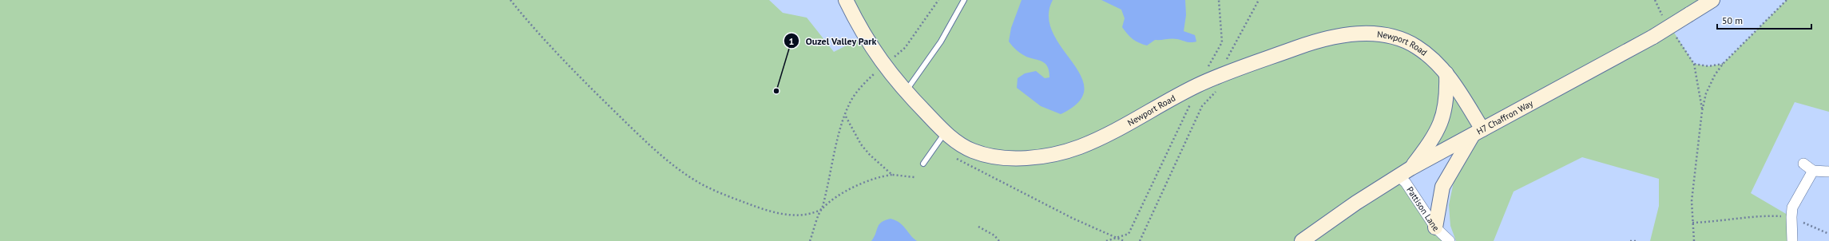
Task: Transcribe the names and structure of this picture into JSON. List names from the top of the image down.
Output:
{
  "streets": {
    "street": ["Newport Road", "H7 Chaffron Way", "Pattison Lane"]
  },
  "crossings": [
    ["Newport Road", "H7 Chaffron Way"],
    ["H7 Chaffron Way", "Pattison Lane"]
  ],
  "places": ["Ouzel Valley Park"],
  "scale_bar": "50 m"
}
